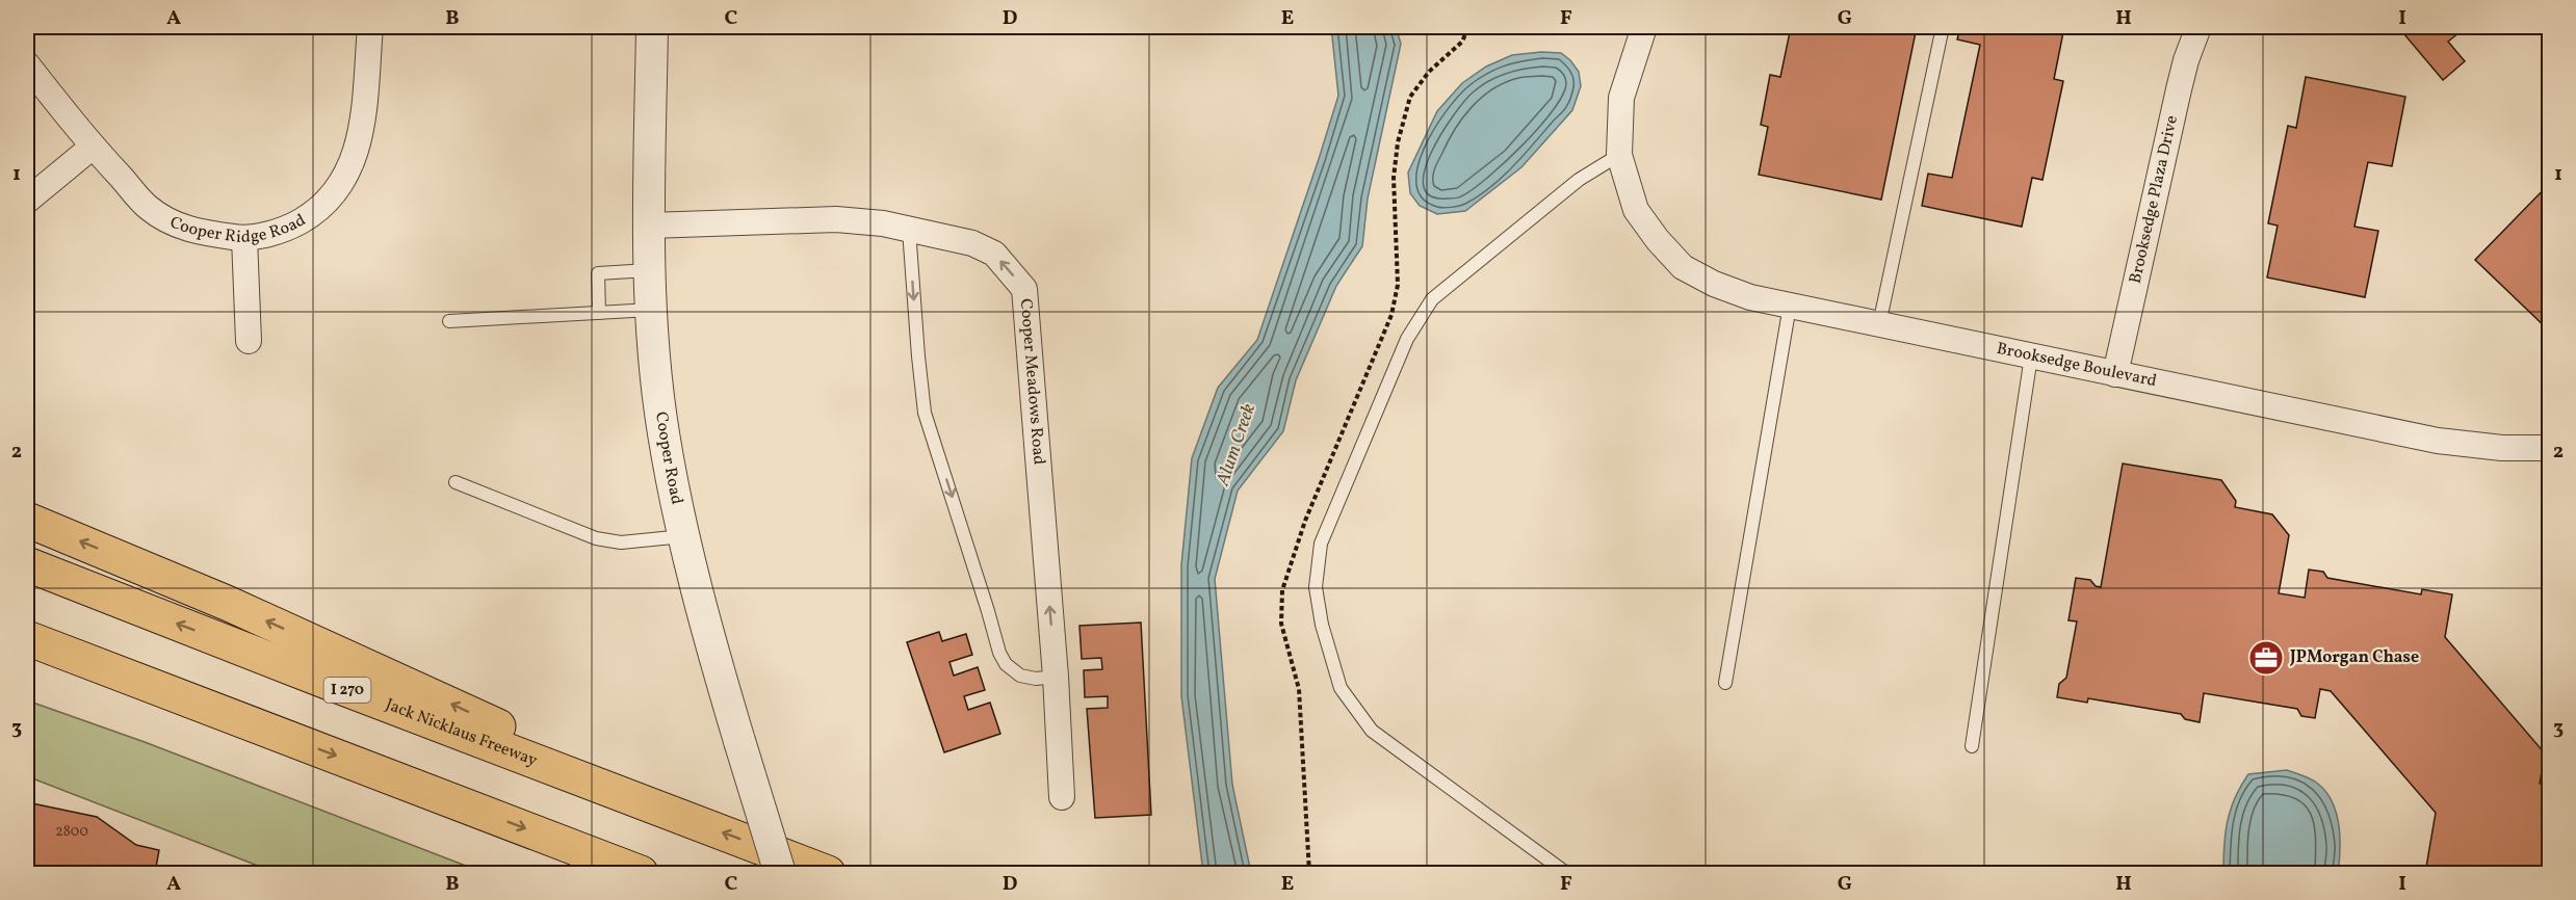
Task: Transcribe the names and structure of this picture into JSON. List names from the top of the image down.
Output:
{
  "streets": {
    "highway": ["I 270", "Jack Nicklaus Freeway"],
    "street": [
      "Brooksedge Plaza Drive",
      "Cooper Ridge Road",
      "Brooksedge Boulevard",
      "Cooper Meadows Road",
      "Cooper Road"
    ]
  },
  "crossings": [
    ["Brooksedge Plaza Drive", "Brooksedge Boulevard"],
    ["Cooper Meadows Road", "Cooper Road"]
  ],
  "one_way": ["Cooper Meadows Road"],
  "water": ["Alum Creek"],
  "places": {
    "office": ["JPMorgan Chase"]
  },
  "house_numbers": ["2800"],
  "grid": {
    "columns": [
      "A",
      "B",
      "C",
      "D",
      "E",
      "F",
      "G",
      "H",
      "I"
    ],
    "rows": ["1", "2", "3"]
  }
}
